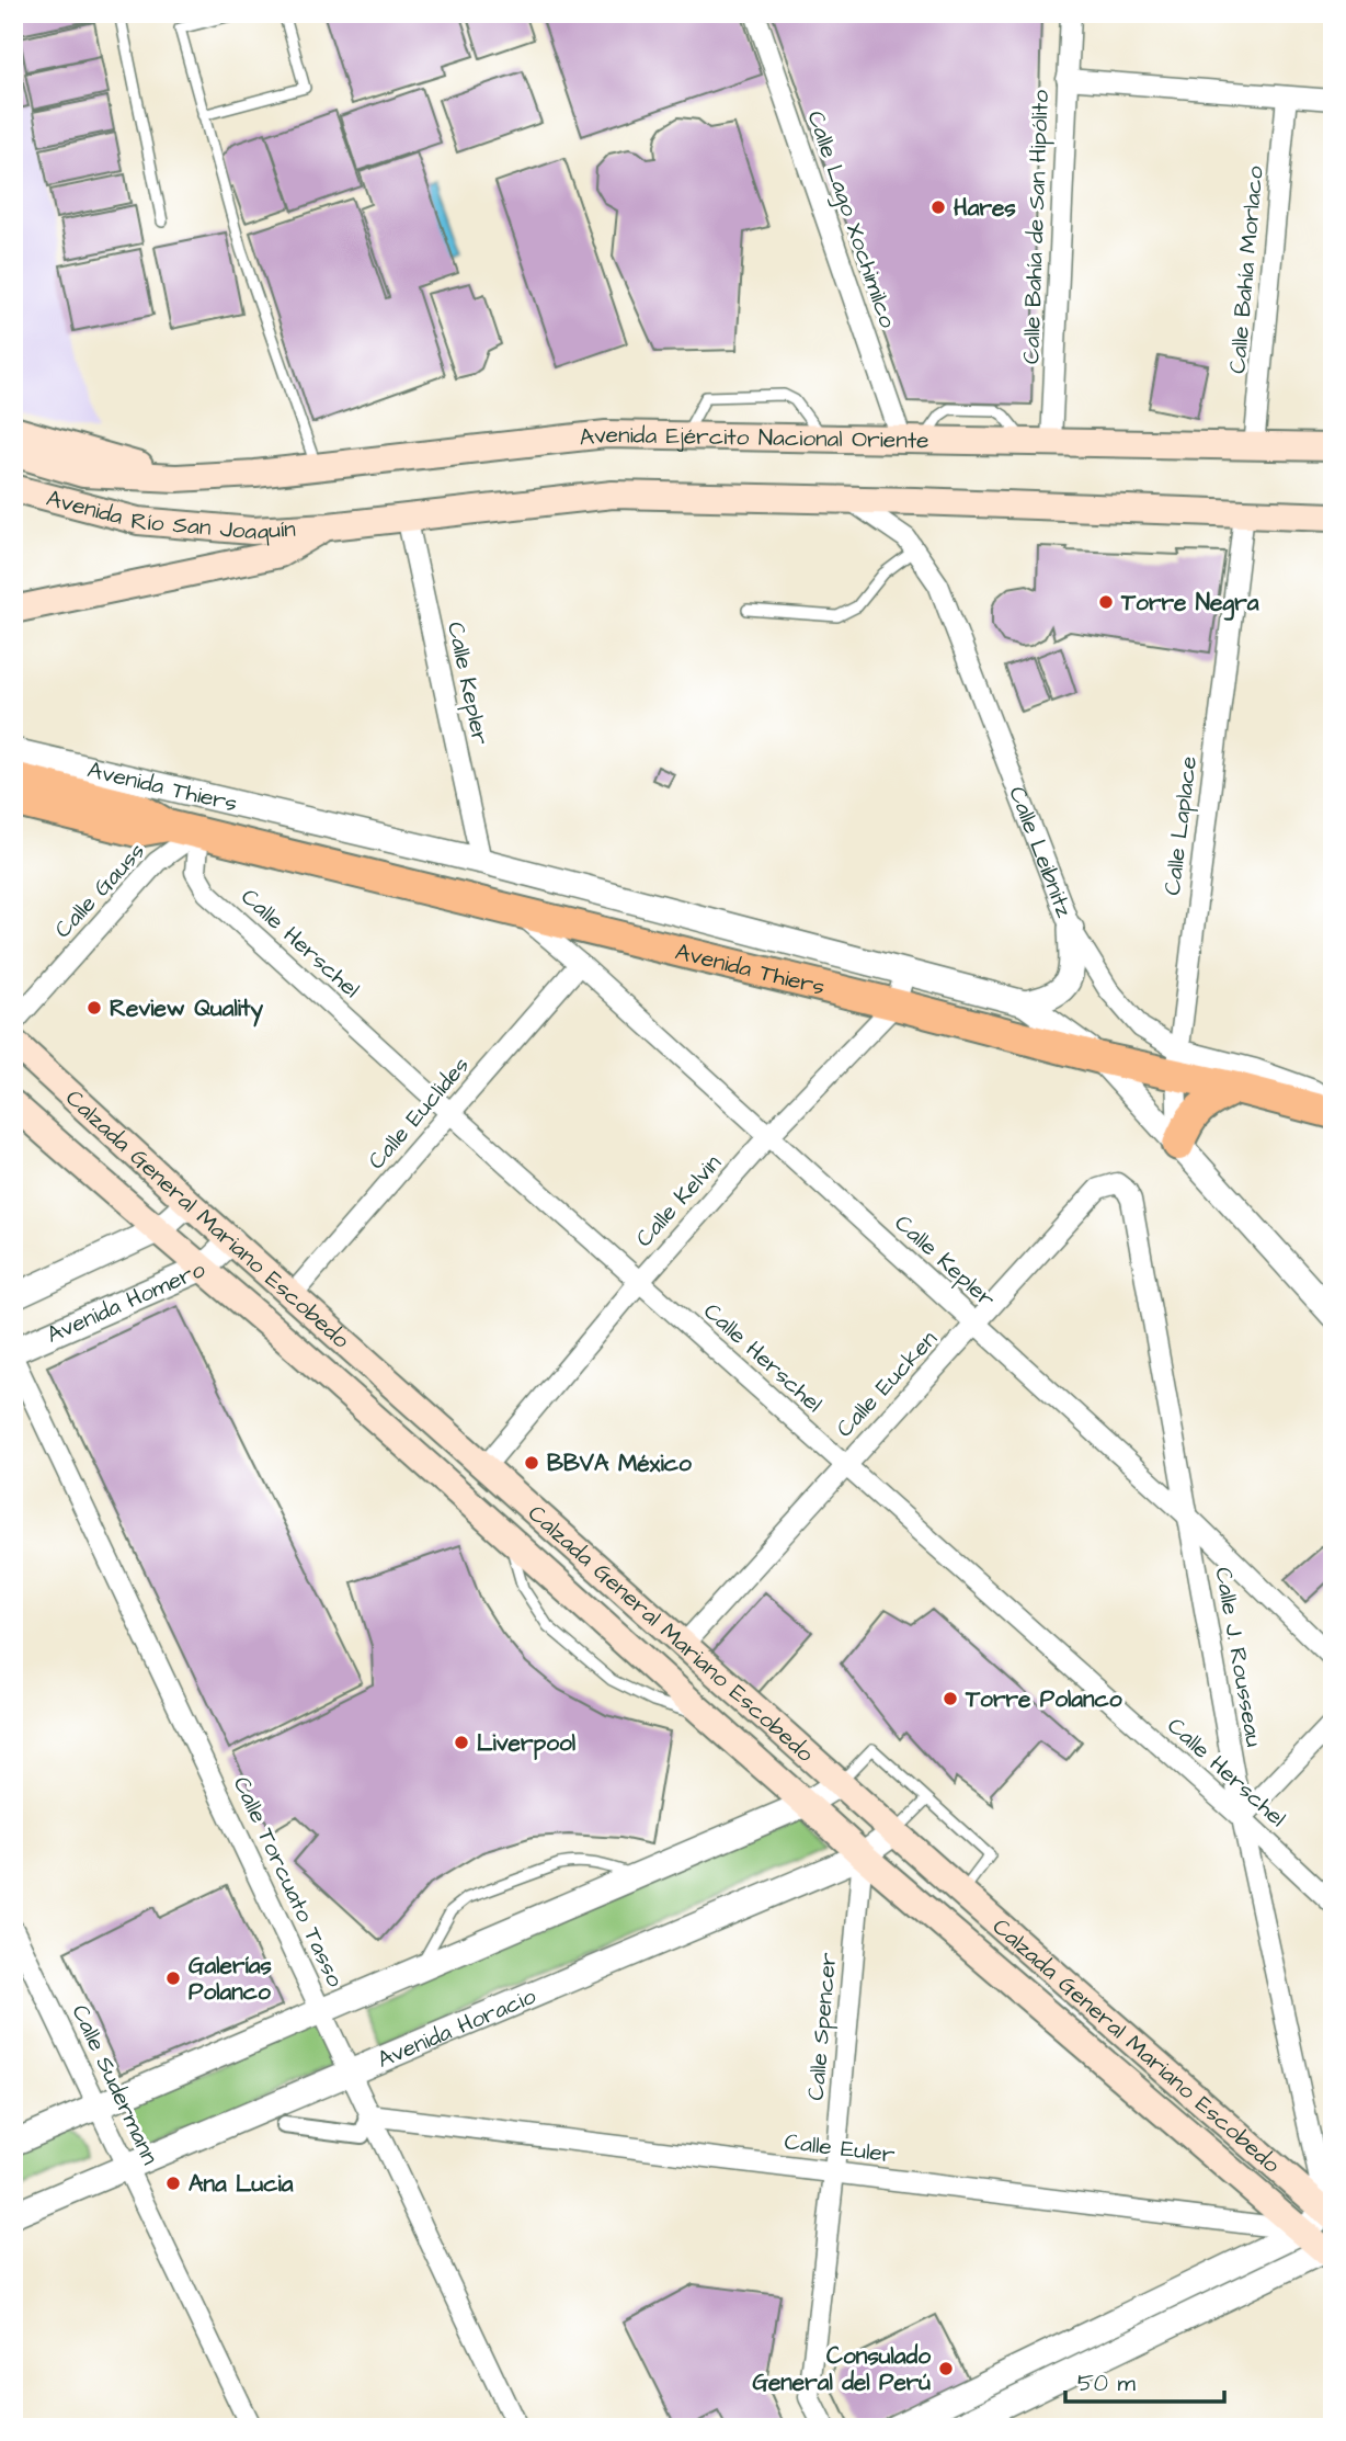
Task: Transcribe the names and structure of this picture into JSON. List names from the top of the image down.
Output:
{
  "streets": {
    "main road": [
      "Avenida Ejército Nacional Oriente",
      "Avenida Río San Joaquín",
      "Avenida Thiers",
      "Calzada General Mariano Escobedo"
    ],
    "street": [
      "Calle Lago Xochimilco",
      "Calle Bahía de San Hipólito",
      "Calle Bahía Morlaco",
      "Calle Kepler",
      "Calle Laplace",
      "Calle Leibnitz",
      "Calle Gauss",
      "Calle Herschel",
      "Calle Euclides",
      "Calle Kelvin",
      "Avenida Homero",
      "Calle Eucken",
      "Calle J. Rousseau",
      "Calle Torcuato Tasso",
      "Calle Spencer",
      "Avenida Horacio",
      "Calle Sudermann",
      "Calle Euler"
    ]
  },
  "crossings": [
    ["Calle Lago Xochimilco", "Avenida Ejército Nacional Oriente"],
    ["Calle Bahía de San Hipólito", "Avenida Ejército Nacional Oriente"],
    ["Calle Bahía Morlaco", "Avenida Ejército Nacional Oriente"],
    ["Avenida Ejército Nacional Oriente", "Avenida Río San Joaquín"],
    ["Calle Kepler", "Avenida Thiers"],
    ["Calle Kepler", "Calle Euclides"],
    ["Calle Kepler", "Calle Kelvin"],
    ["Calle Kepler", "Calle Eucken"],
    ["Calle Kepler", "Calle J. Rousseau"],
    ["Avenida Thiers", "Calle Laplace"],
    ["Avenida Thiers", "Calle Leibnitz"],
    ["Avenida Thiers", "Calle Gauss"],
    ["Avenida Thiers", "Calle Herschel"],
    ["Avenida Thiers", "Calle Kelvin"],
    ["Calle Laplace", "Calle Leibnitz"],
    ["Calle Gauss", "Calle Herschel"],
    ["Calle Herschel", "Calle Euclides"],
    ["Calle Herschel", "Calle Kelvin"],
    ["Calle Herschel", "Calle Eucken"],
    ["Calle Herschel", "Calle J. Rousseau"],
    ["Calle Euclides", "Calzada General Mariano Escobedo"],
    ["Calle Kelvin", "Calzada General Mariano Escobedo"],
    ["Calzada General Mariano Escobedo", "Avenida Homero"],
    ["Calzada General Mariano Escobedo", "Calle Eucken"],
    ["Calzada General Mariano Escobedo", "Calle J. Rousseau"],
    ["Calzada General Mariano Escobedo", "Calle Spencer"],
    ["Calzada General Mariano Escobedo", "Avenida Horacio"],
    ["Calzada General Mariano Escobedo", "Calle Euler"],
    ["Calle Eucken", "Calle J. Rousseau"],
    ["Calle Torcuato Tasso", "Avenida Horacio"],
    ["Calle Torcuato Tasso", "Calle Euler"],
    ["Calle Spencer", "Avenida Horacio"],
    ["Calle Spencer", "Calle Euler"],
    ["Avenida Horacio", "Calle Sudermann"]
  ],
  "places": [
    "Hares",
    "Torre Negra",
    "Review Quality",
    "BBVA México",
    "Torre Polanco",
    "Liverpool",
    "Galerías Polanco",
    "Ana Lucia",
    "Consulado General del Perú"
  ],
  "scale_bar": "50 m"
}
